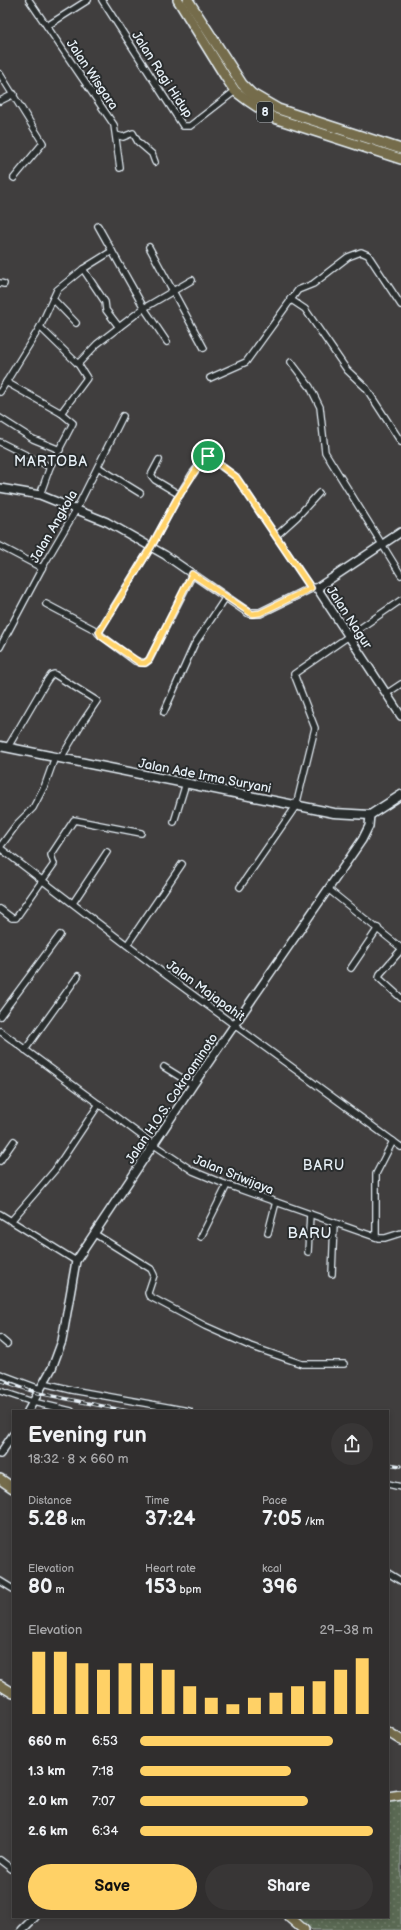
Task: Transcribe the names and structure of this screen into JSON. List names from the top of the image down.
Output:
{
  "streets": {
    "main road": ["8", "Jalan Ade Irma Suryani"],
    "street": [
      "Jalan Wisgara",
      "Jalan Ragi Hidup",
      "Jalan Angkola",
      "Jalan Nagur",
      "Jalan Majapahit",
      "Jalan H.O.S. Cokroaminoto",
      "Jalan Sriwijaya"
    ]
  },
  "crossings": [
    ["Jalan Ragi Hidup", "8"],
    ["Jalan Angkola", "Jalan Nagur"],
    ["Jalan Ade Irma Suryani", "Jalan H.O.S. Cokroaminoto"],
    ["Jalan Majapahit", "Jalan H.O.S. Cokroaminoto"],
    ["Jalan H.O.S. Cokroaminoto", "Jalan Sriwijaya"]
  ],
  "districts": ["MARTOBA", "BARU", "BARU"],
  "page": {
    "heading": ["Evening run", "18:32 · 8 × 660 m"],
    "stats": [
      ["Distance", "5.28 km"],
      ["Time", "37:24"],
      ["Pace", "7:05 /km"],
      ["Elevation", "80 m"],
      ["Heart rate", "153 bpm"],
      ["kcal", "396"]
    ],
    "chart": ["Elevation", "29–38 m"],
    "list": [
      {
        "name": "660 m",
        "note": "6:53"
      },
      {
        "name": "1.3 km",
        "note": "7:18"
      },
      {
        "name": "2.0 km",
        "note": "7:07"
      },
      {
        "name": "2.6 km",
        "note": "6:34"
      }
    ],
    "buttons": ["Save", "Share"]
  }
}
